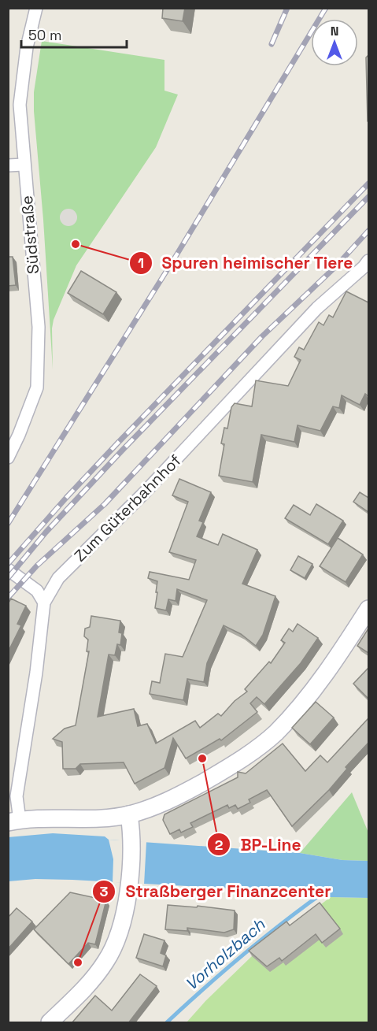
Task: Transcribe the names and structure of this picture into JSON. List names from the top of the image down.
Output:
{
  "streets": {
    "street": ["Südstraße", "Zum Güterbahnhof"]
  },
  "water": ["Vorholzbach"],
  "places": ["Spuren heimischer Tiere", "BP-Line", "Straßberger Finanzcenter"],
  "scale_bar": "50 m",
  "north": "top"
}
